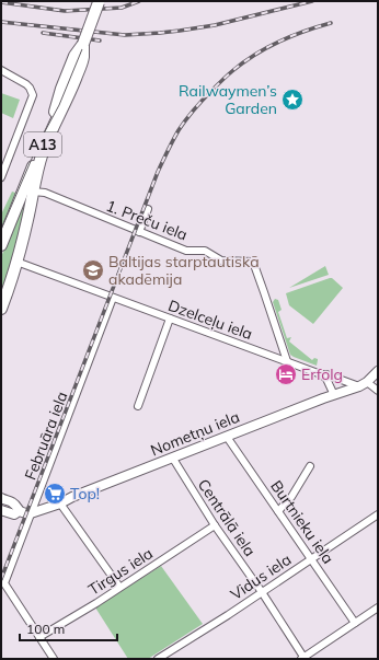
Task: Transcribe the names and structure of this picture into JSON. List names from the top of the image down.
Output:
{
  "streets": {
    "main road": ["A13"],
    "street": [
      "1. Preču iela",
      "Dzelceļu iela",
      "Nometņu iela",
      "Februāra iela",
      "Centrālā iela",
      "Burtnieku iela",
      "Tirgus iela",
      "Vidus iela"
    ]
  },
  "crossings": [
    ["A13", "1. Preču iela"],
    ["A13", "Dzelceļu iela"],
    ["1. Preču iela", "Dzelceļu iela"],
    ["Dzelceļu iela", "Nometņu iela"],
    ["Dzelceļu iela", "Februāra iela"],
    ["Nometņu iela", "Februāra iela"],
    ["Nometņu iela", "Centrālā iela"],
    ["Nometņu iela", "Burtnieku iela"],
    ["Februāra iela", "Tirgus iela"],
    ["Centrālā iela", "Tirgus iela"],
    ["Centrālā iela", "Vidus iela"],
    ["Burtnieku iela", "Vidus iela"]
  ],
  "places": {
    "place": ["Railwaymen’s Garden"],
    "school or university": ["Baltijas starptautiskā akadēmija"],
    "hotel": ["Erfolg"],
    "supermarket": ["Top!"]
  },
  "scale_bar": "100 m"
}
